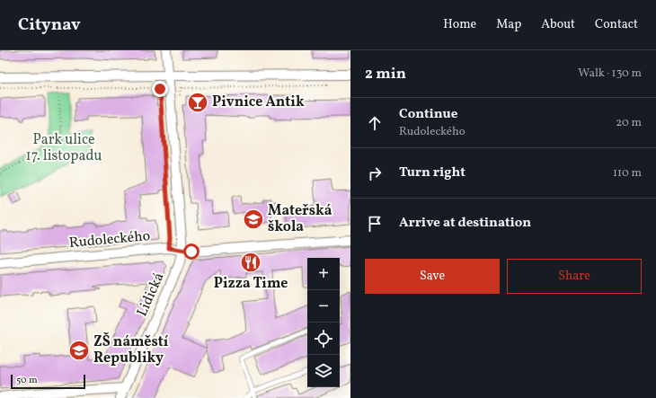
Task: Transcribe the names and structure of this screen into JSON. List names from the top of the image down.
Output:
{
  "streets": {
    "street": ["Rudoleckého", "Lidická"]
  },
  "crossings": [
    ["Rudoleckého", "Lidická"]
  ],
  "parks": ["Park ulice 17. listopadu"],
  "places": {
    "bar": ["Pivnice Antik"],
    "school or university": ["Mateřská škola", "ZŠ náměstí Republiky"],
    "restaurant": ["Pizza Time"]
  },
  "scale_bar": "50 m",
  "page": {
    "header": "Citynav",
    "nav": [
      "Home",
      "Map",
      "About",
      "Contact"
    ],
    "heading": ["2 min", "Walk · 130 m"],
    "list": [
      ["Continue", "Rudoleckého", "20 m"],
      ["Turn right", "110 m"],
      "Arrive at destination"
    ],
    "buttons": ["Save", "Share"],
    "map_buttons": ["+", "−"],
    "scale": "50 m"
  }
}
